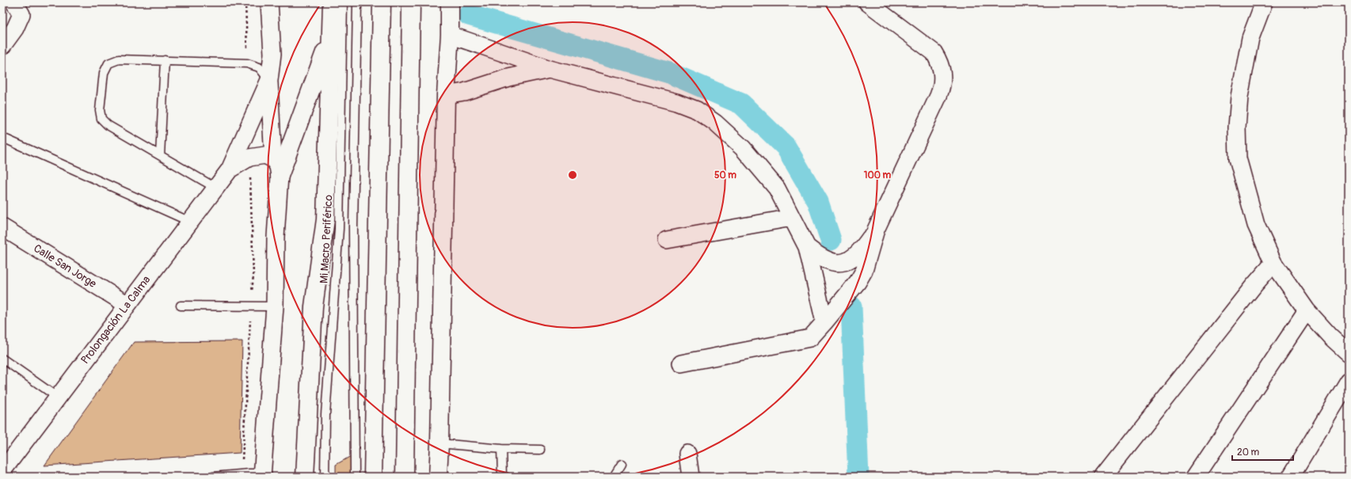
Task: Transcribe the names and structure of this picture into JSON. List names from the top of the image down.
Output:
{
  "streets": {
    "street": ["Calle San Jorge", "Prolongación La Calma"],
    "lane": ["Mi Macro Periférico"]
  },
  "crossings": [
    ["Calle San Jorge", "Prolongación La Calma"]
  ],
  "scale_bar": "20 m",
  "rings": ["50 m", "100 m"]
}
